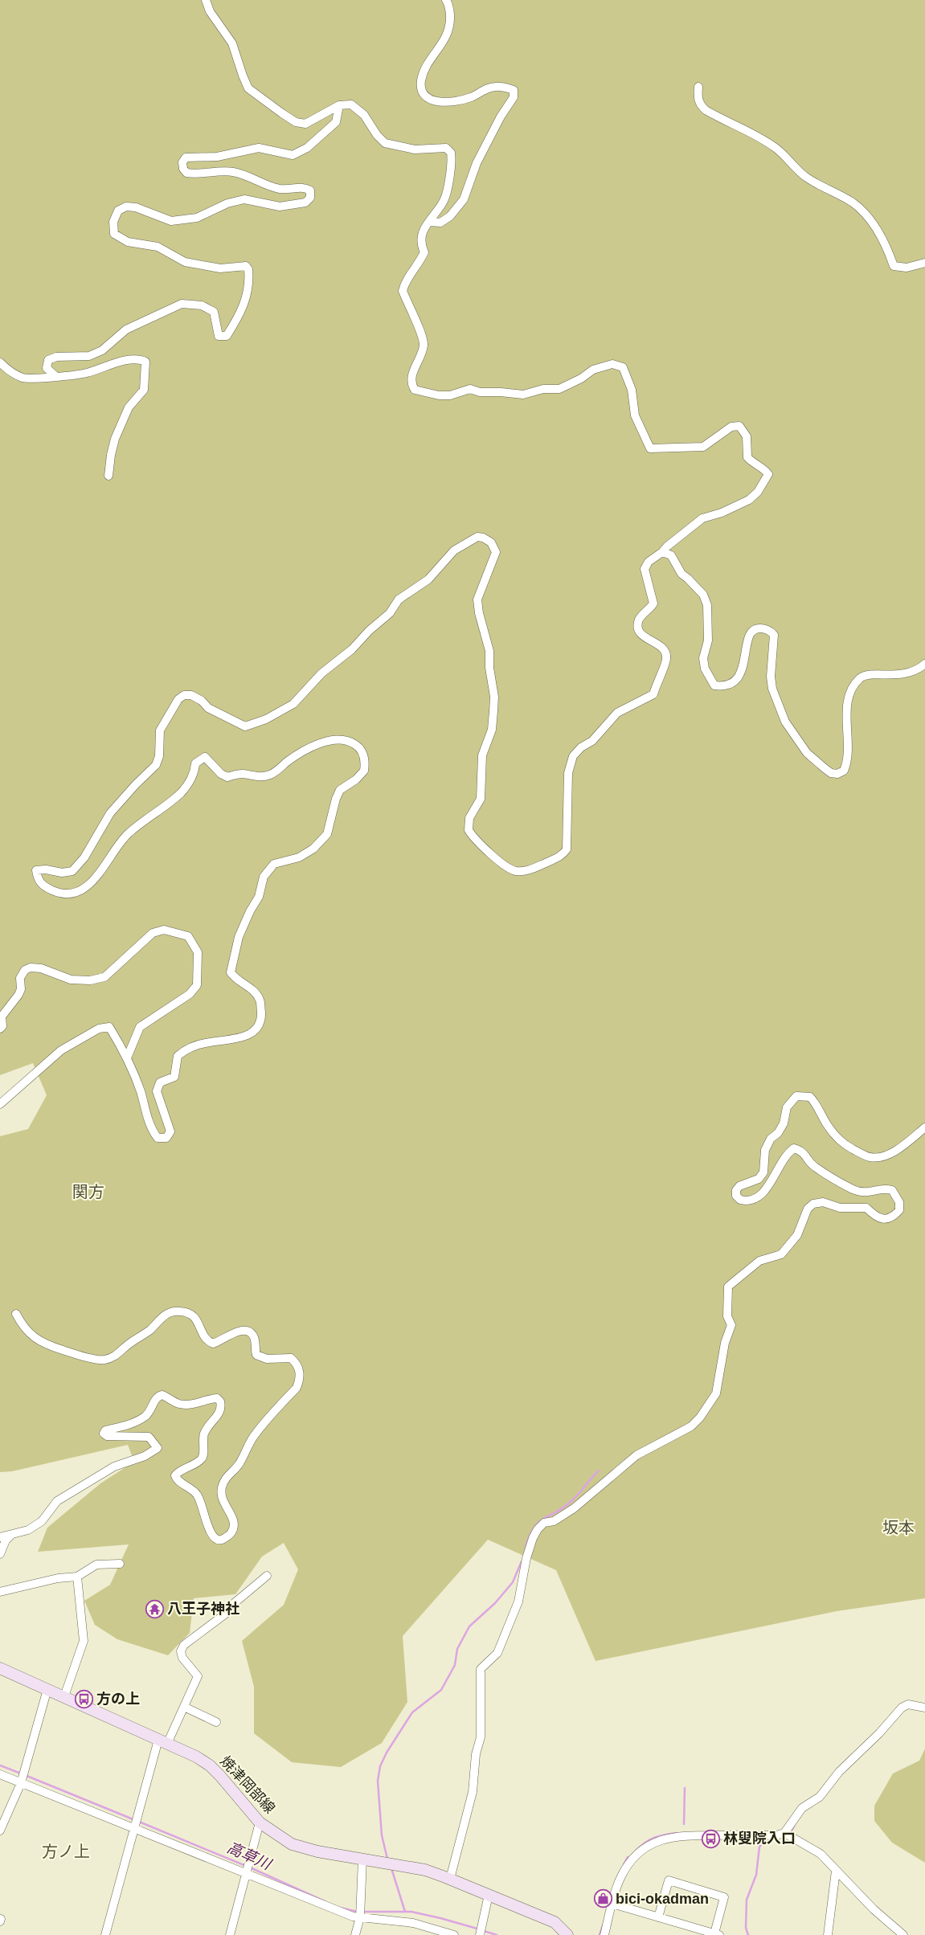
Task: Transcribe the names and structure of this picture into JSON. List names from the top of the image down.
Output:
{
  "streets": {
    "main road": ["焼津岡部線"]
  },
  "districts": ["関方", "坂本", "方ノ上"],
  "water": ["高草川"],
  "places": {
    "temple": ["八王子神社"],
    "bus stop": ["方の上", "林叟院入口"],
    "shop": ["bici-okadman"]
  }
}
